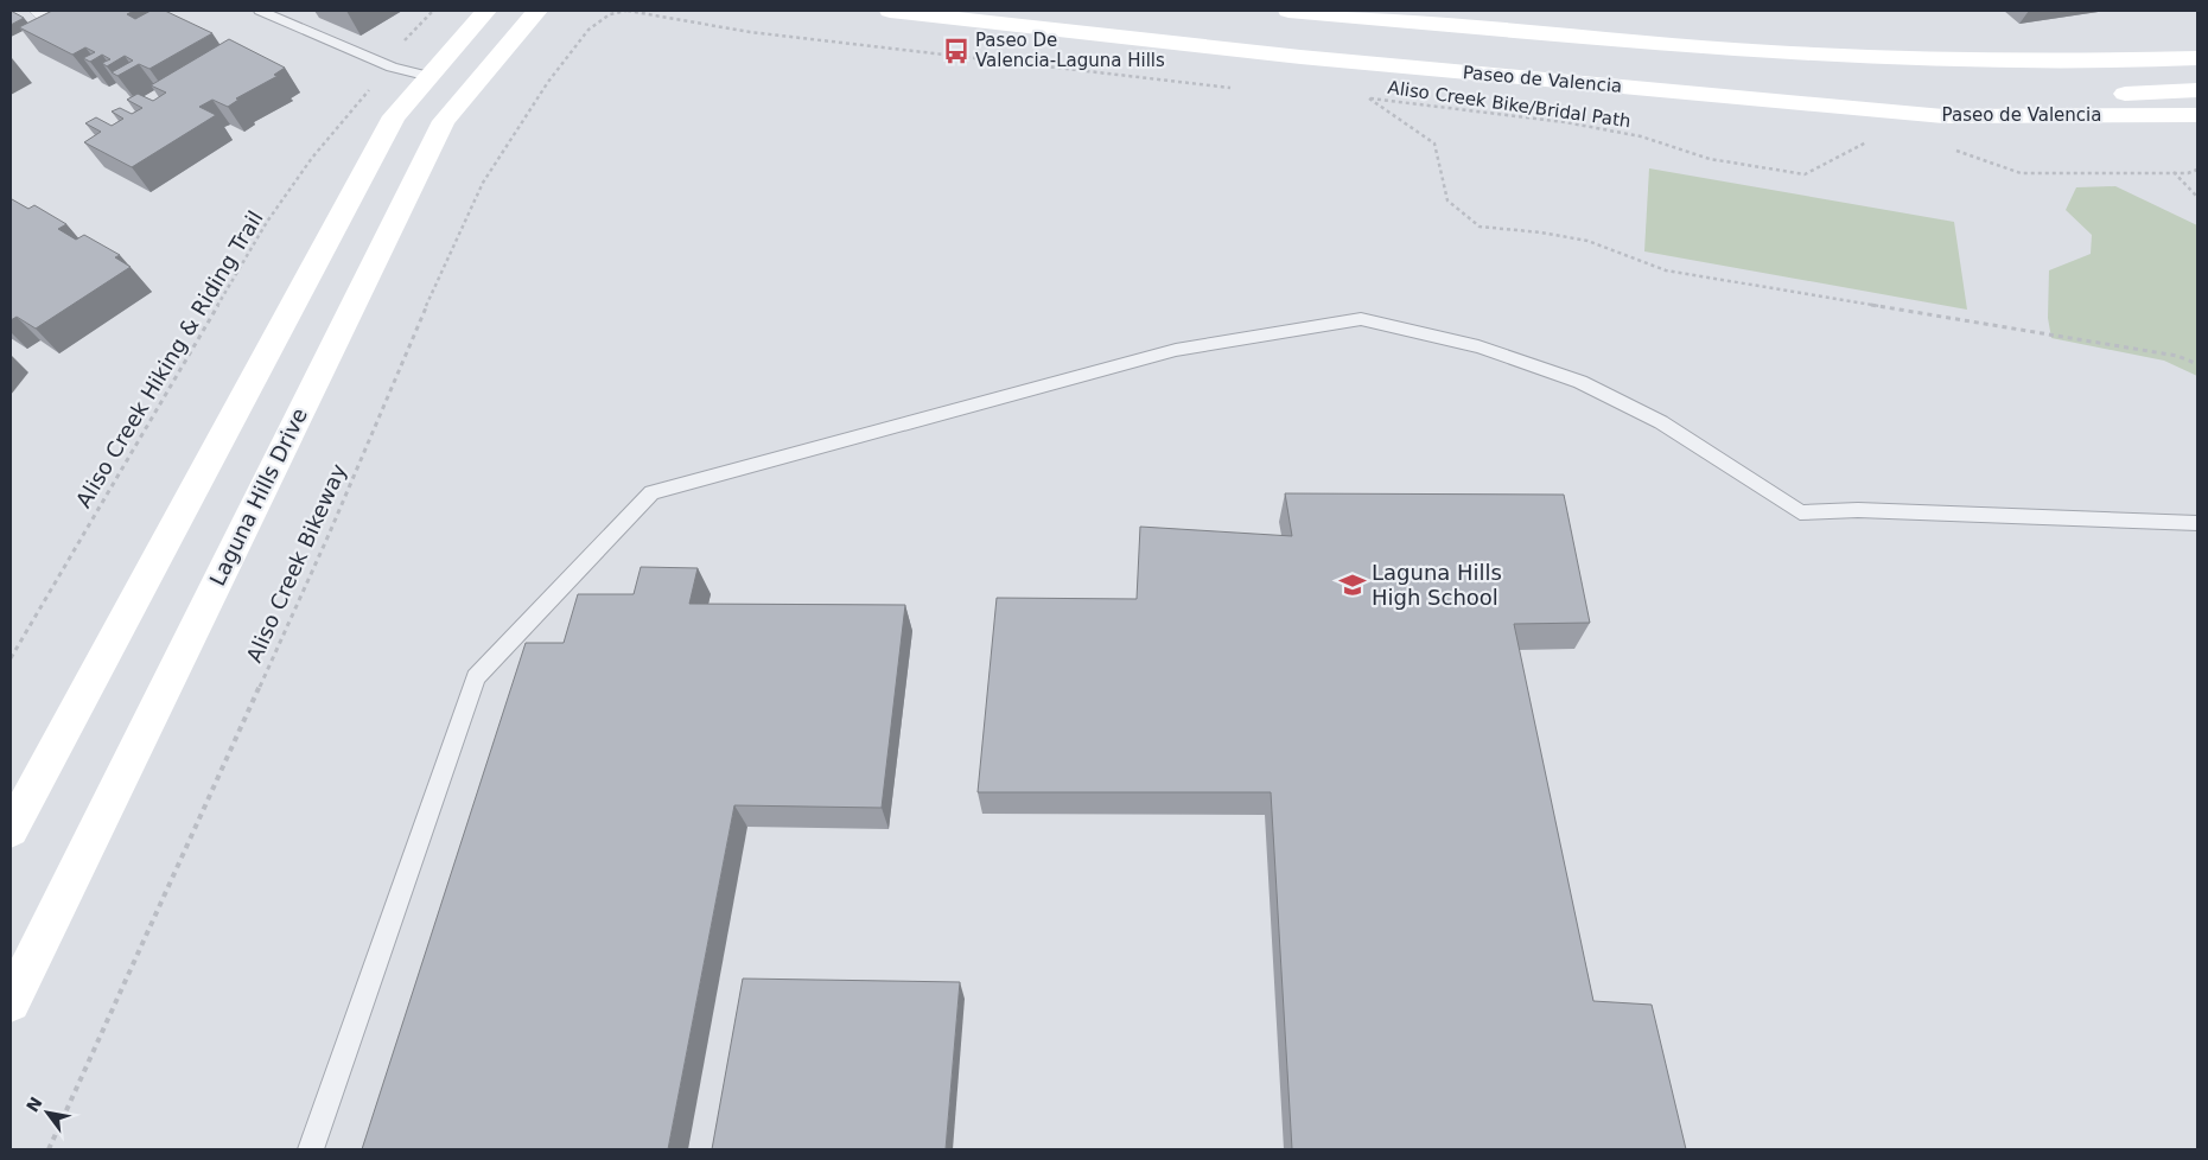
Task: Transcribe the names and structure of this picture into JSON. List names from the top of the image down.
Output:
{
  "streets": {
    "main road": ["Paseo de Valencia", "Laguna Hills Drive"],
    "path": ["Aliso Creek Bike/Bridal Path", "Aliso Creek Hiking & Riding Trail", "Aliso Creek Bikeway"]
  },
  "places": {
    "bus stop": ["Paseo De Valencia-Laguna Hills"],
    "school or university": ["Laguna Hills High School"]
  },
  "north": "top left"
}
